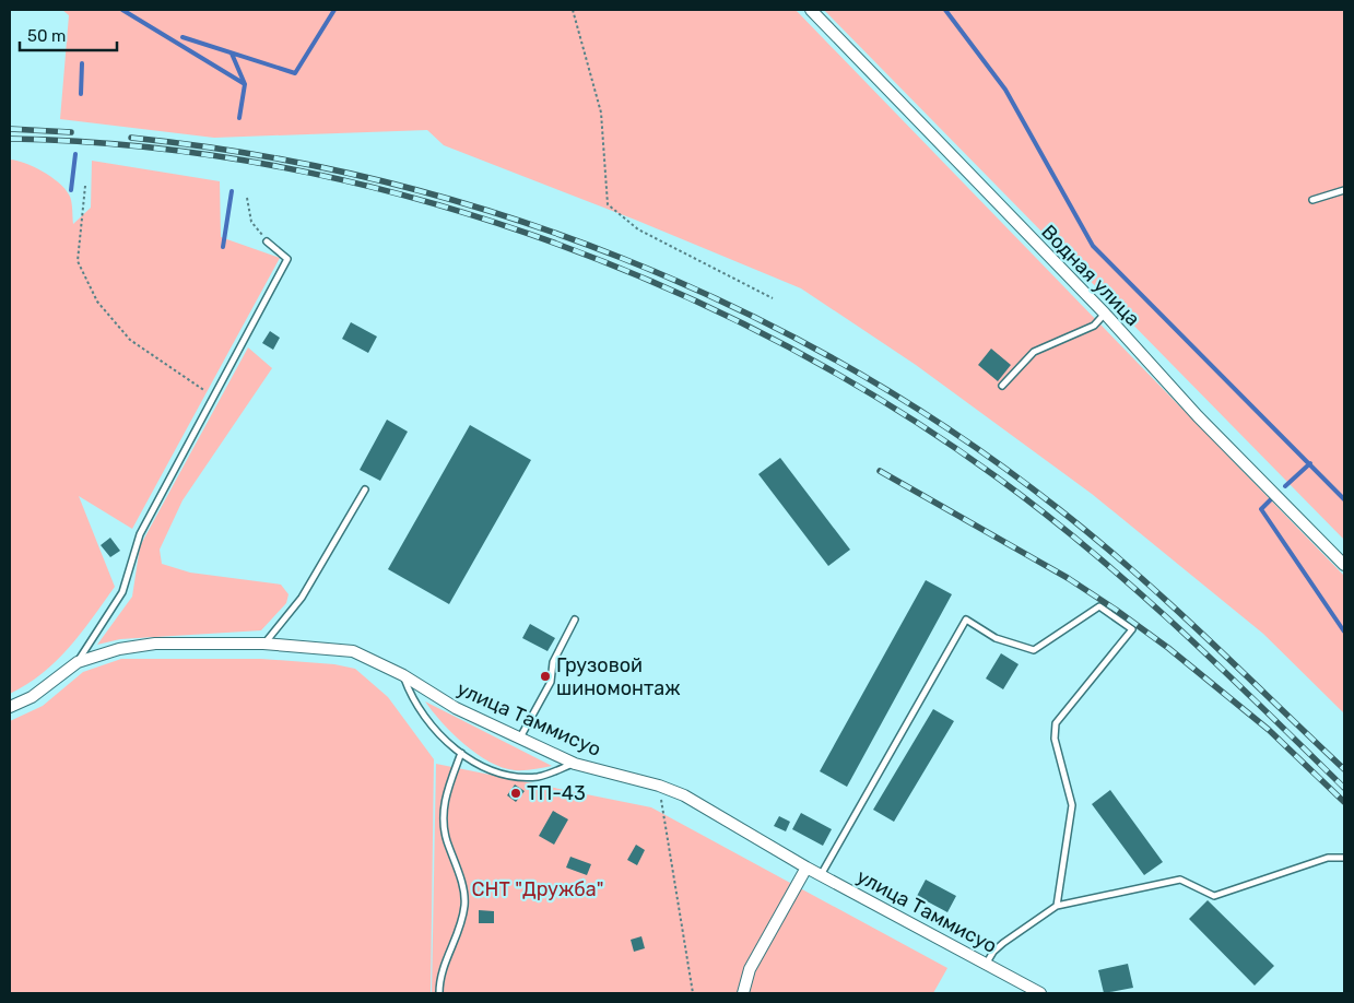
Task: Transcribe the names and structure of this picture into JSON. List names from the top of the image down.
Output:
{
  "streets": {
    "street": ["Водная улица", "улица Таммисуо"]
  },
  "parks": ["СНТ \"Дружба\""],
  "places": ["Грузовой шиномонтаж", "ТП-43"],
  "scale_bar": "50 m"
}
